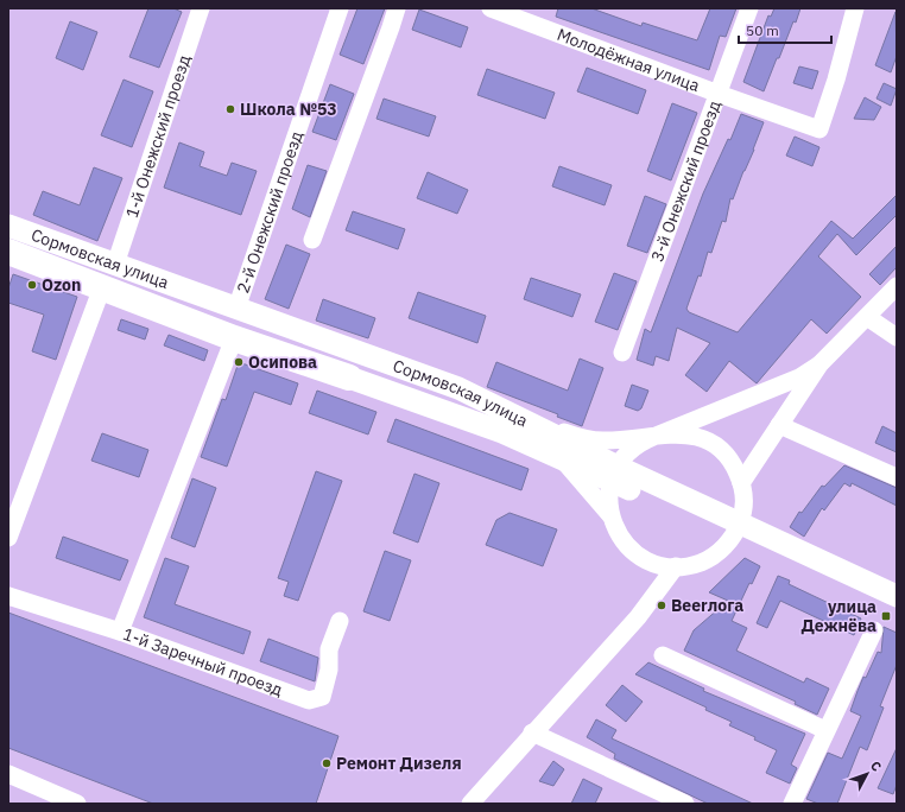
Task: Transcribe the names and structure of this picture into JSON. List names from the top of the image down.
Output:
{
  "streets": {
    "highway": ["Сормовская улица"],
    "street": [
      "Молодёжная улица",
      "1-й Онежский проезд",
      "3-й Онежский проезд",
      "2-й Онежский проезд",
      "1-й Заречный проезд"
    ]
  },
  "crossings": [
    ["Молодёжная улица", "3-й Онежский проезд"],
    ["1-й Онежский проезд", "Сормовская улица"],
    ["2-й Онежский проезд", "Сормовская улица"]
  ],
  "places": {
    "other": [
      "Школа №53",
      "Ozon",
      "Осипова",
      "Beerлога",
      "Ремонт Дизеля"
    ],
    "transit": ["улица Дежнёва"]
  },
  "scale_bar": "50 m",
  "north": "top right"
}
